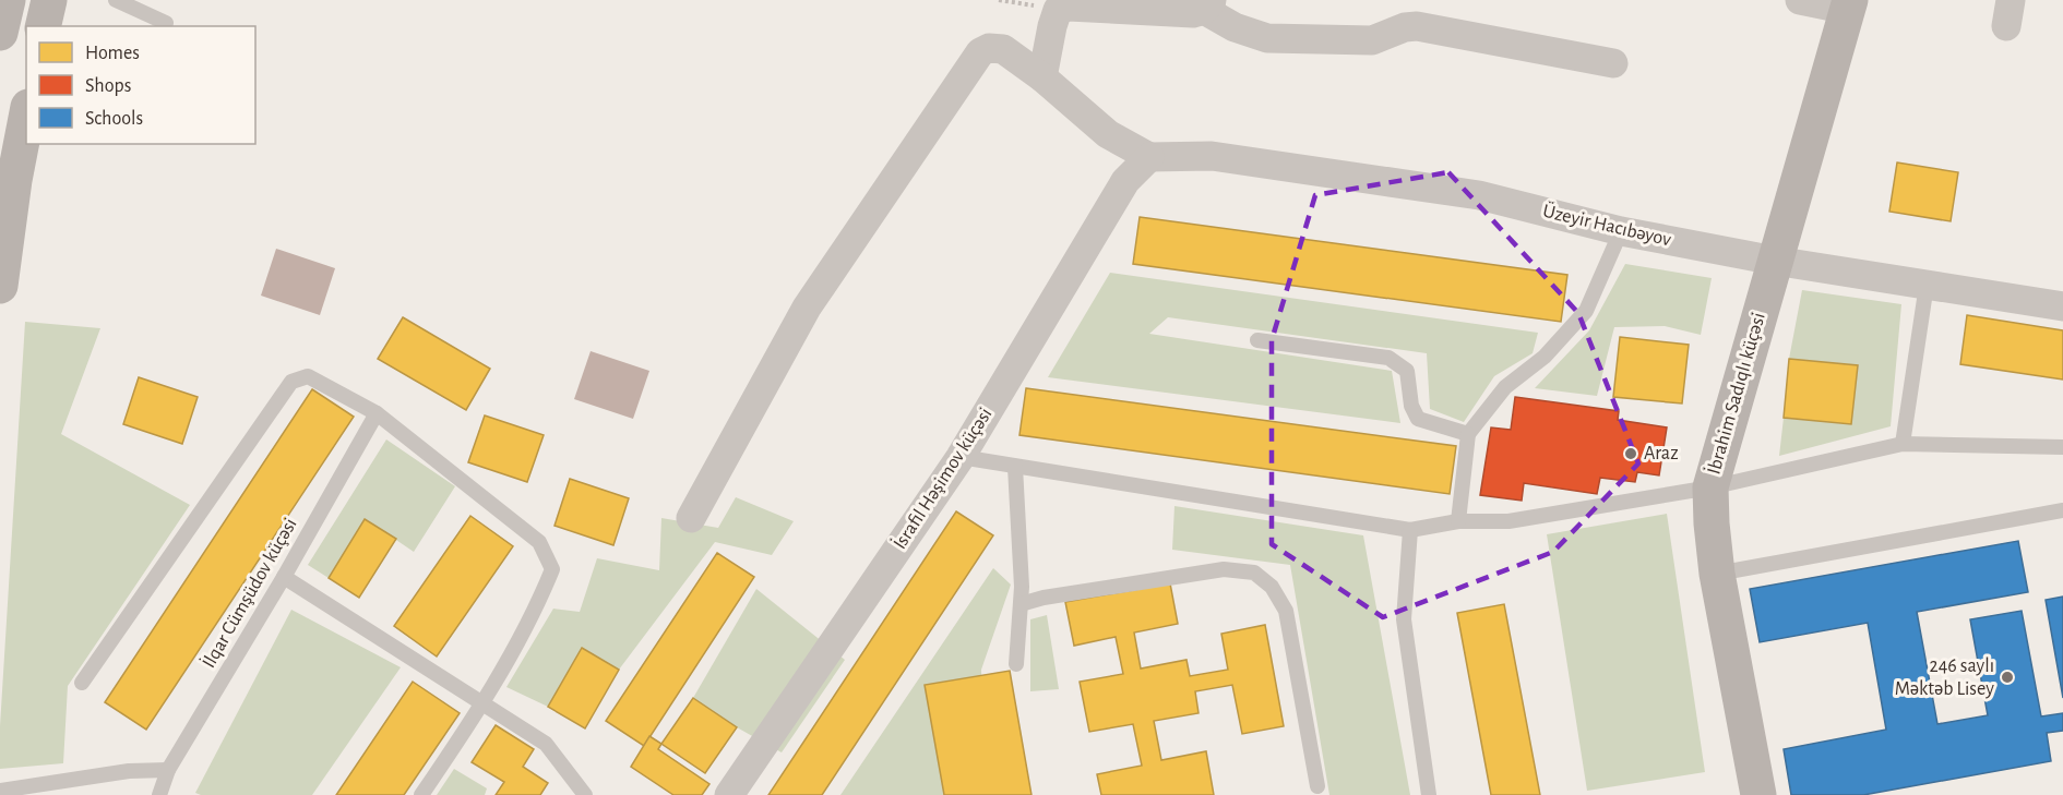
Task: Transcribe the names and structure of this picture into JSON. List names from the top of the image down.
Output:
{
  "streets": {
    "street": ["Üzeyir Hacıbəyov", "İbrahim Sadıqlı küçəsi", "İsrafil Həşimov küçəsi"],
    "lane": ["İlqar Cümşüdov küçəsi"]
  },
  "crossings": [
    ["Üzeyir Hacıbəyov", "İbrahim Sadıqlı küçəsi"],
    ["Üzeyir Hacıbəyov", "İsrafil Həşimov küçəsi"]
  ],
  "places": ["Araz", "246 saylı Məktəb Lisey"],
  "legend": ["Homes", "Shops", "Schools"]
}
